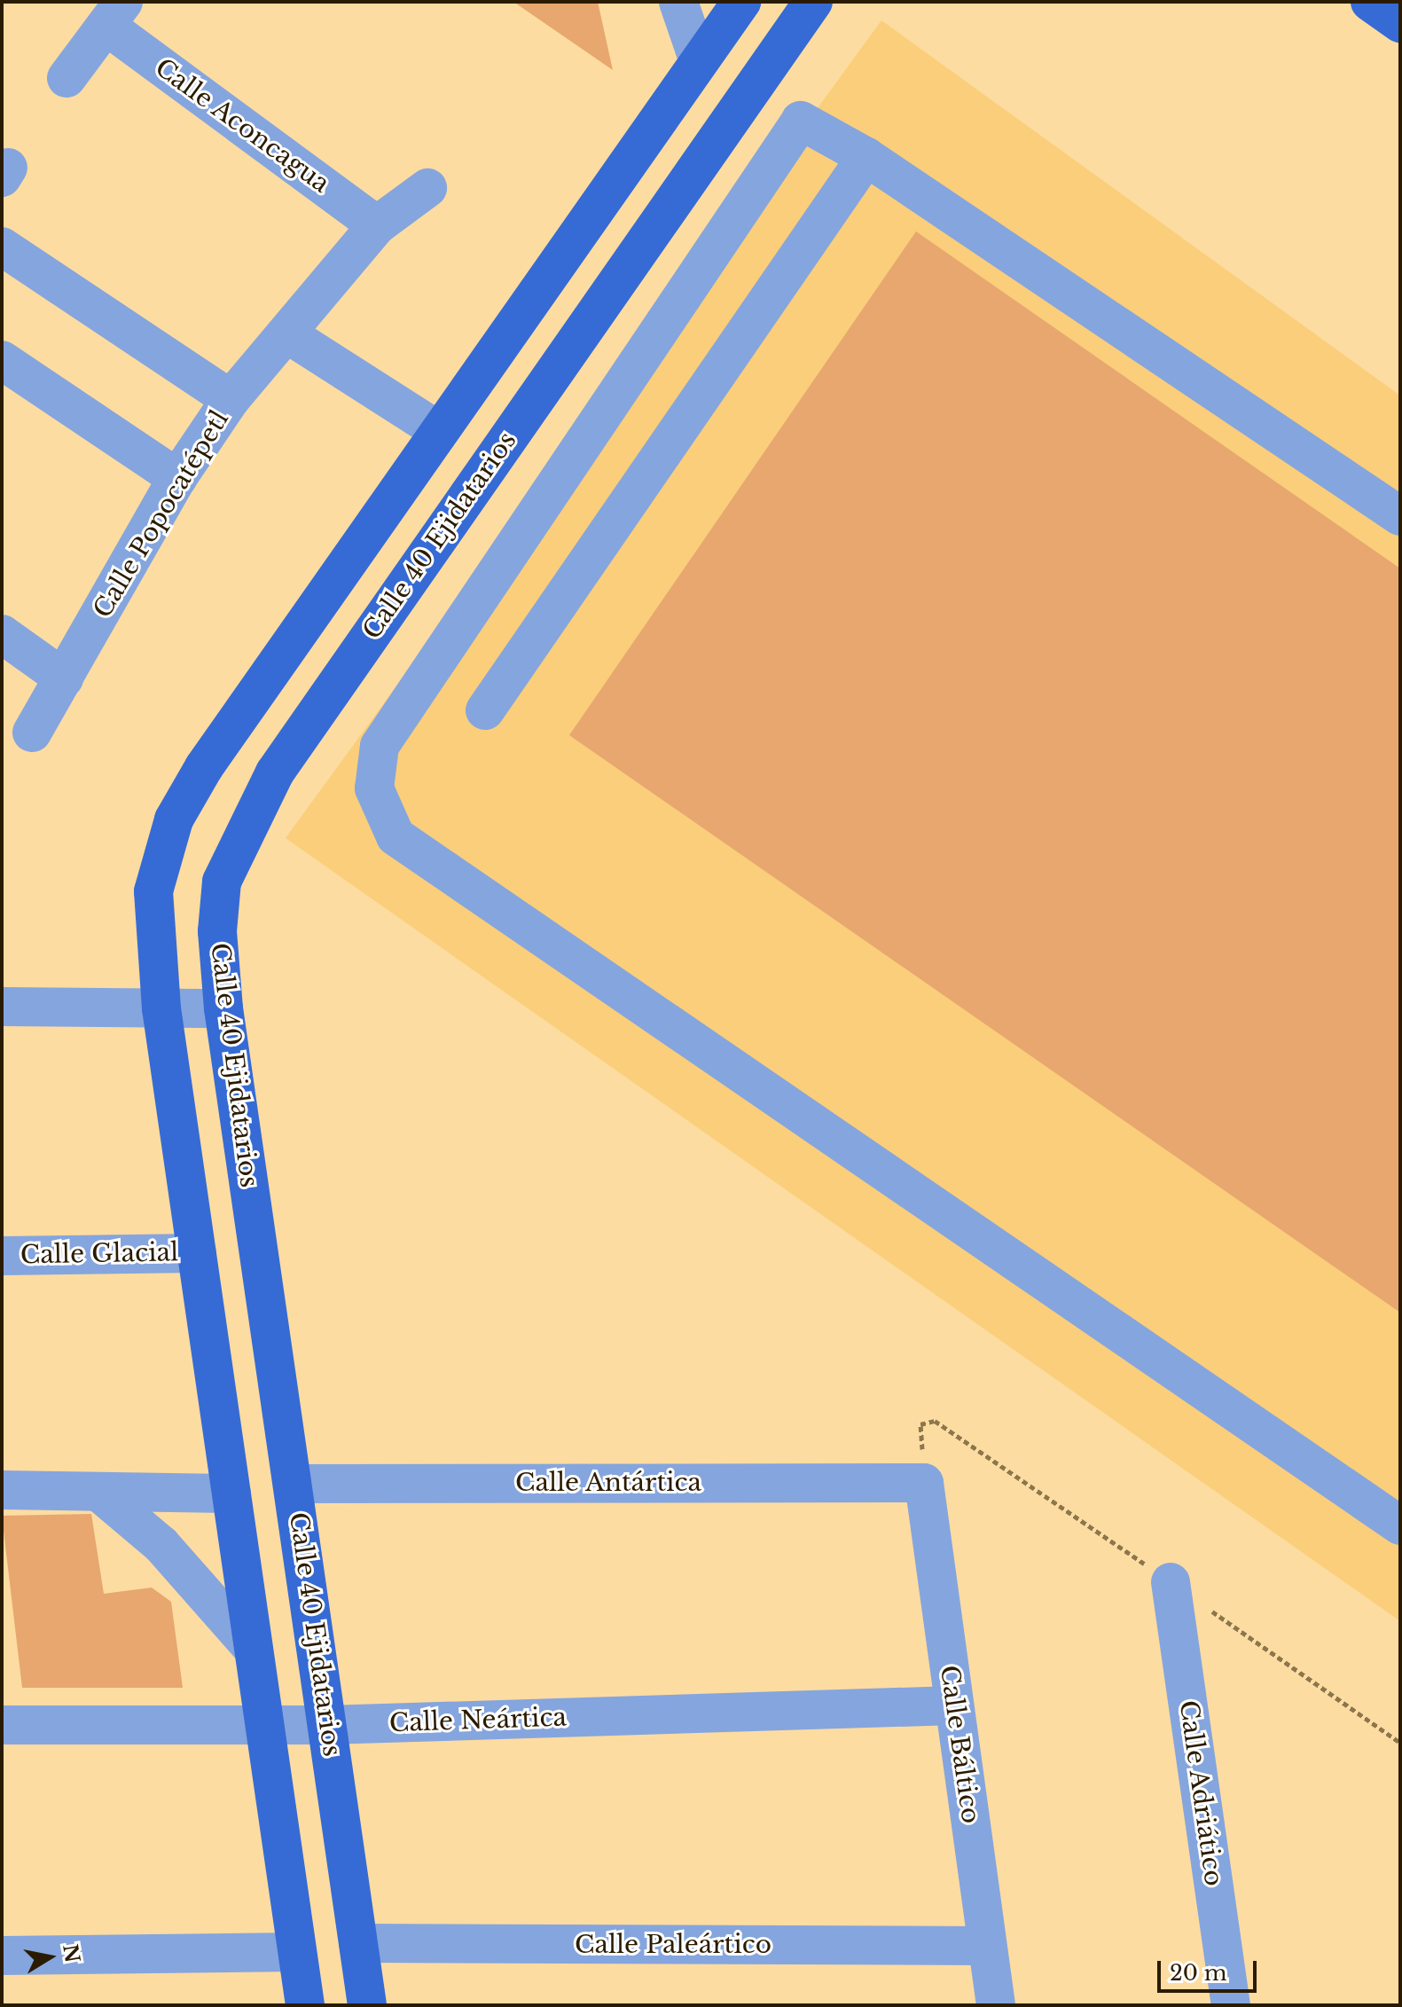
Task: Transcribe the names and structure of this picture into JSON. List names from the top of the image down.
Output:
{
  "streets": {
    "main road": ["Calle 40 Ejidatarios"],
    "street": [
      "Calle Aconcagua",
      "Calle Popocatépetl",
      "Calle Glacial",
      "Calle Antártica",
      "Calle Neártica",
      "Calle Báltico",
      "Calle Adriático",
      "Calle Paleártico"
    ]
  },
  "crossings": [
    ["Calle Aconcagua", "Calle Popocatépetl"],
    ["Calle 40 Ejidatarios", "Calle Antártica"],
    ["Calle 40 Ejidatarios", "Calle Neártica"],
    ["Calle 40 Ejidatarios", "Calle Paleártico"],
    ["Calle Antártica", "Calle Báltico"],
    ["Calle Neártica", "Calle Báltico"],
    ["Calle Báltico", "Calle Paleártico"]
  ],
  "scale_bar": "20 m",
  "north": "right"
}
